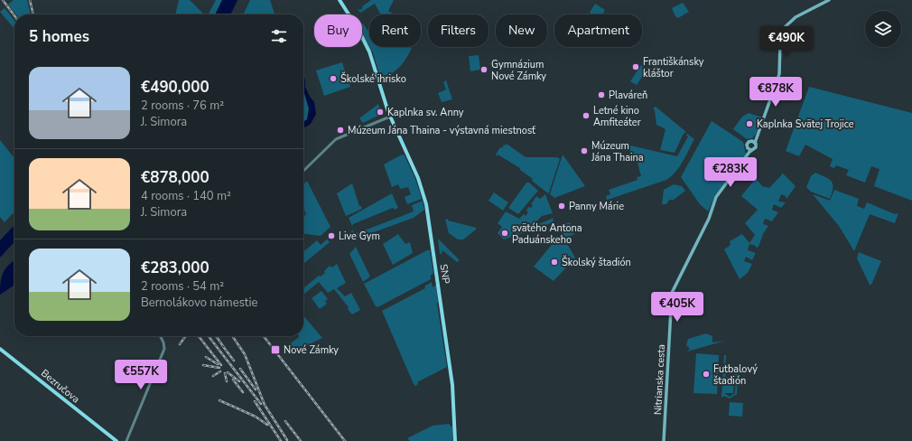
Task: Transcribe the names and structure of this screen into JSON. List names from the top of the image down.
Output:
{
  "streets": {
    "main road": ["SNP", "Nitrianska cesta", "Bezručova"]
  },
  "places": {
    "other": [
      "Františkánsky kláštor",
      "Gymnázium Nové Zámky",
      "Školské ihrisko",
      "Plaváreň",
      "Kaplnka sv. Anny",
      "Letné kino Amfiteáter",
      "Kaplnka Svätej Trojice",
      "Múzeum Jána Thaina - výstavná miestnosť",
      "Múzeum Jána Thaina",
      "Panny Márie",
      "svätého Antona Paduánskeho",
      "Live Gym",
      "Školský štadión",
      "Futbalový štadión"
    ],
    "transit": ["Nové Zámky"]
  },
  "page": {
    "chip": [
      "Buy",
      "Rent",
      "Filters",
      "New",
      "Apartment"
    ],
    "heading": "5 homes",
    "price": [
      "€490K",
      "€878K",
      "€283K",
      "€405K",
      "€557K"
    ],
    "list": [
      {
        "name": "€490,000",
        "note": "2 rooms · 76 m² · J. Simora"
      },
      {
        "name": "€878,000",
        "note": "4 rooms · 140 m² · J. Simora"
      },
      {
        "name": "€283,000",
        "note": "2 rooms · 54 m² · Bernolákovo námestie"
      }
    ]
  }
}
